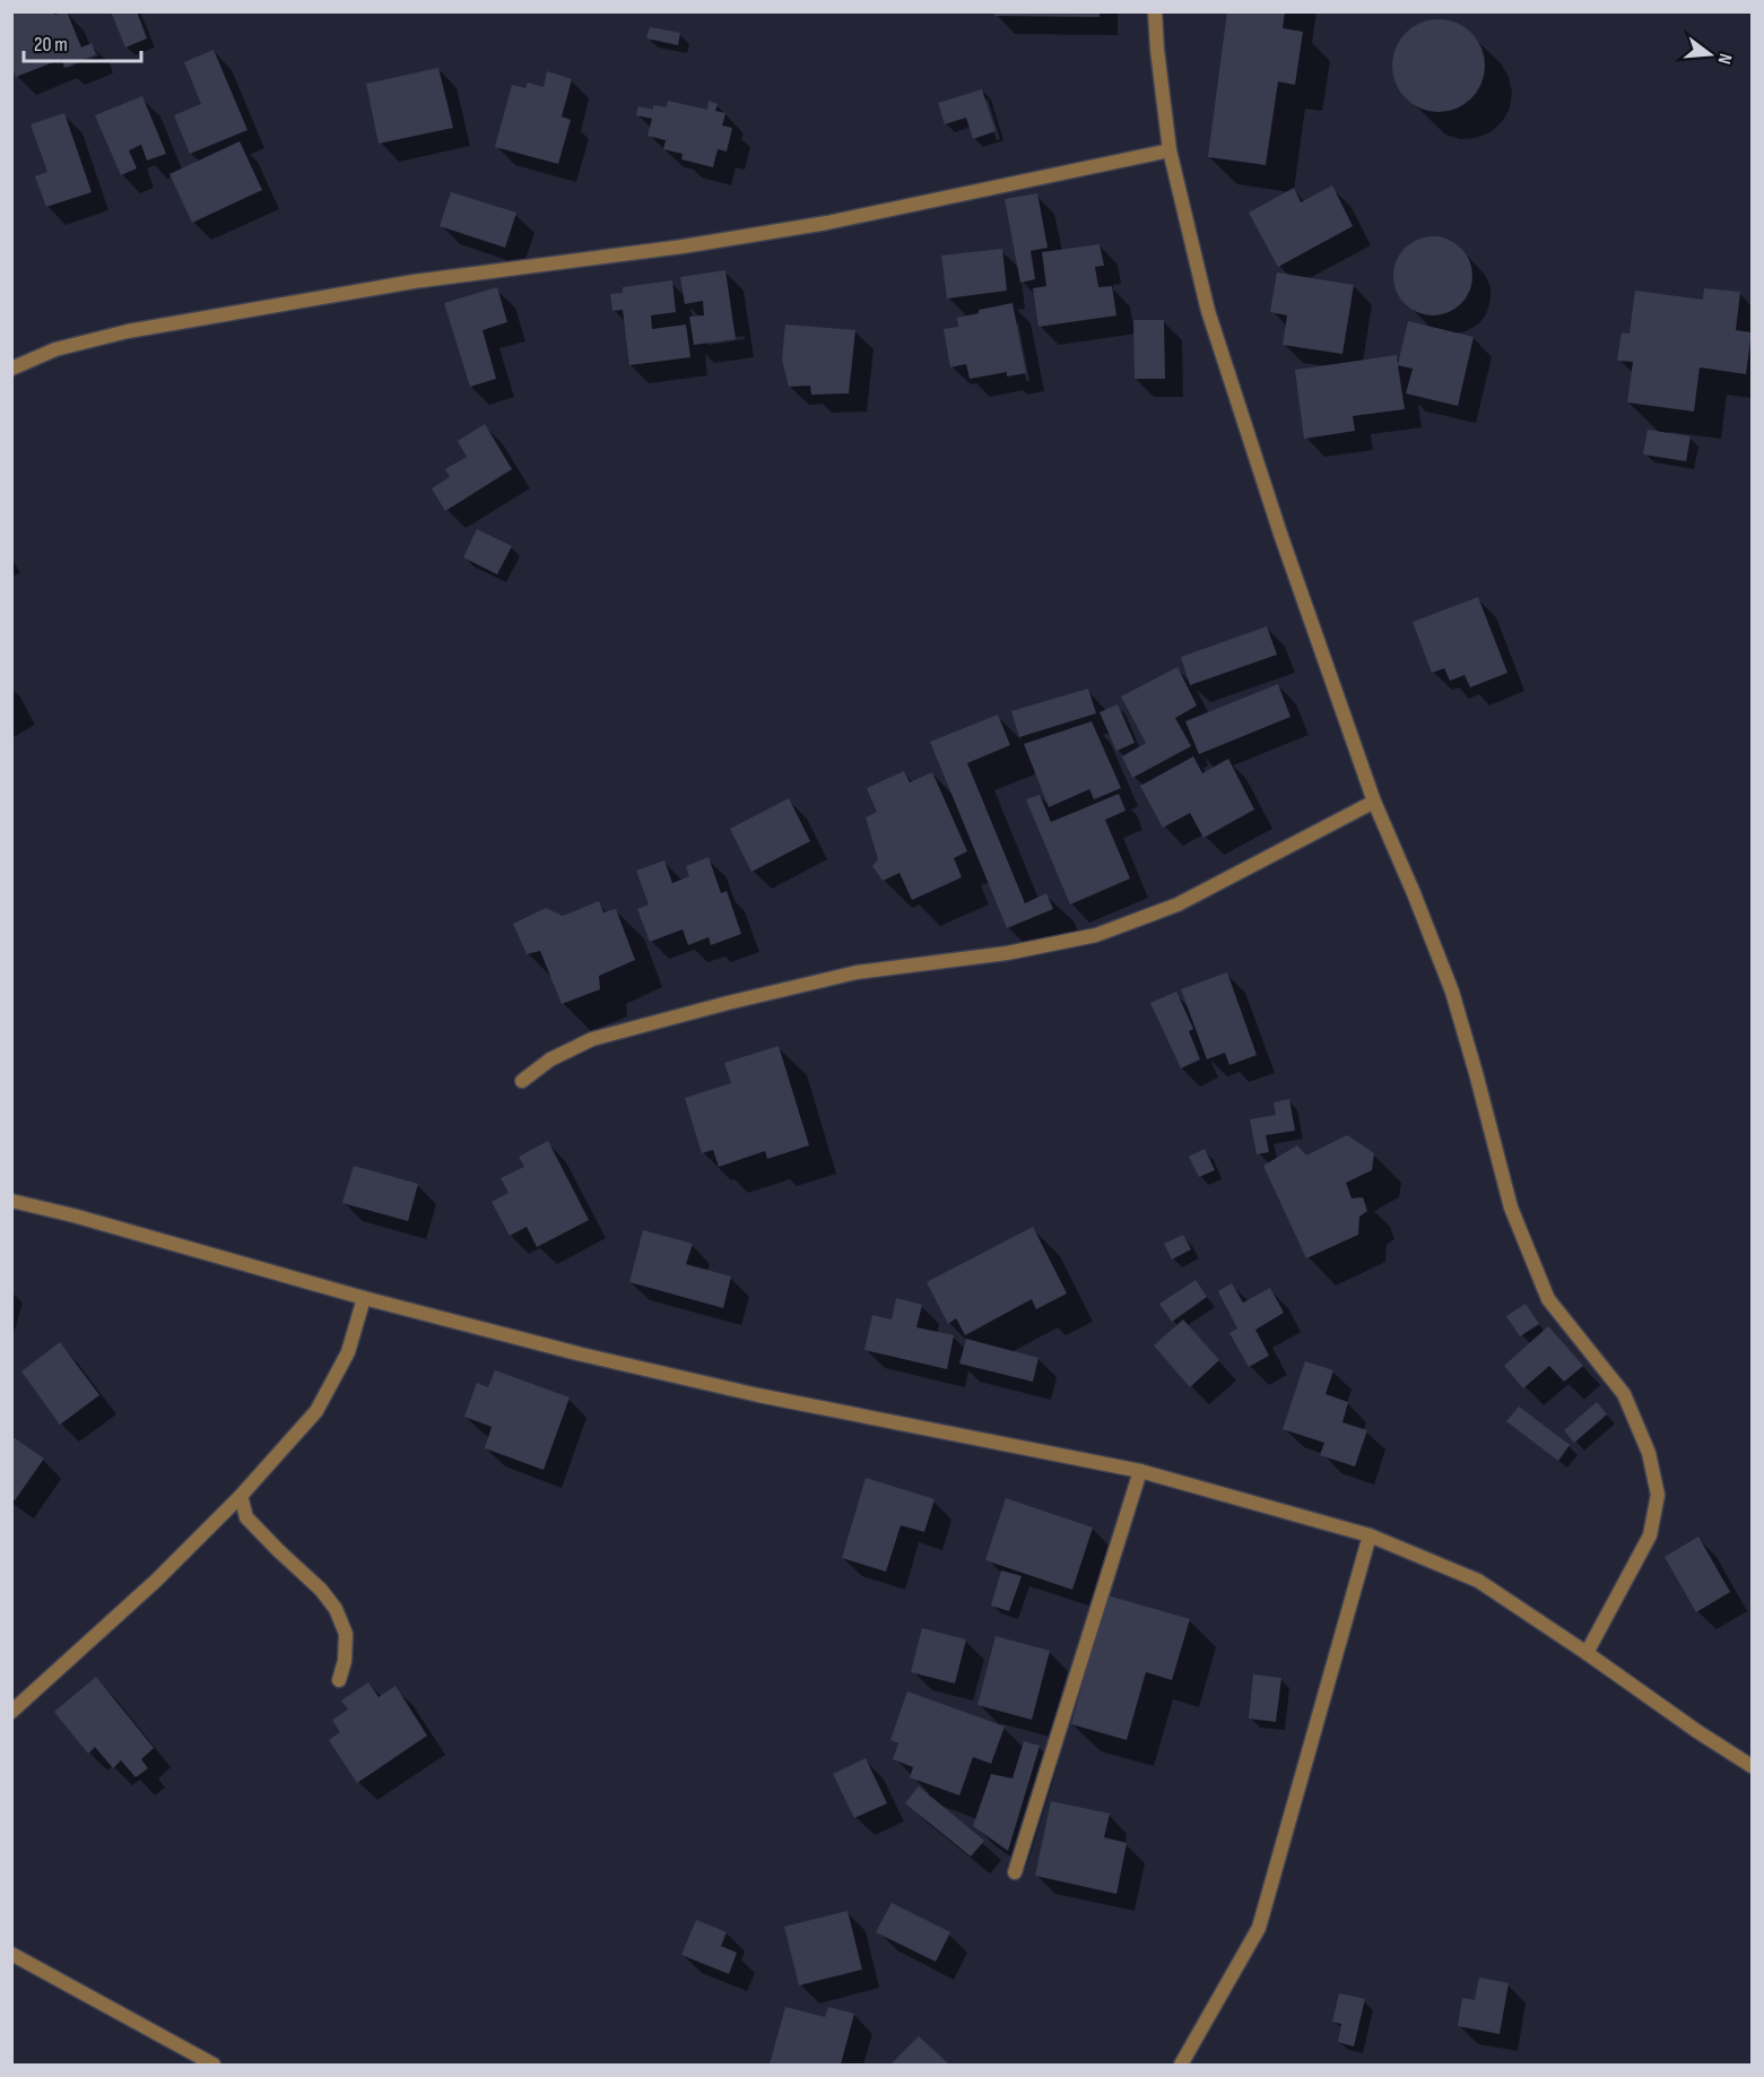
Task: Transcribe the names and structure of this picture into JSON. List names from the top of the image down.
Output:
{
  "scale_bar": "20 m",
  "north": "right"
}
